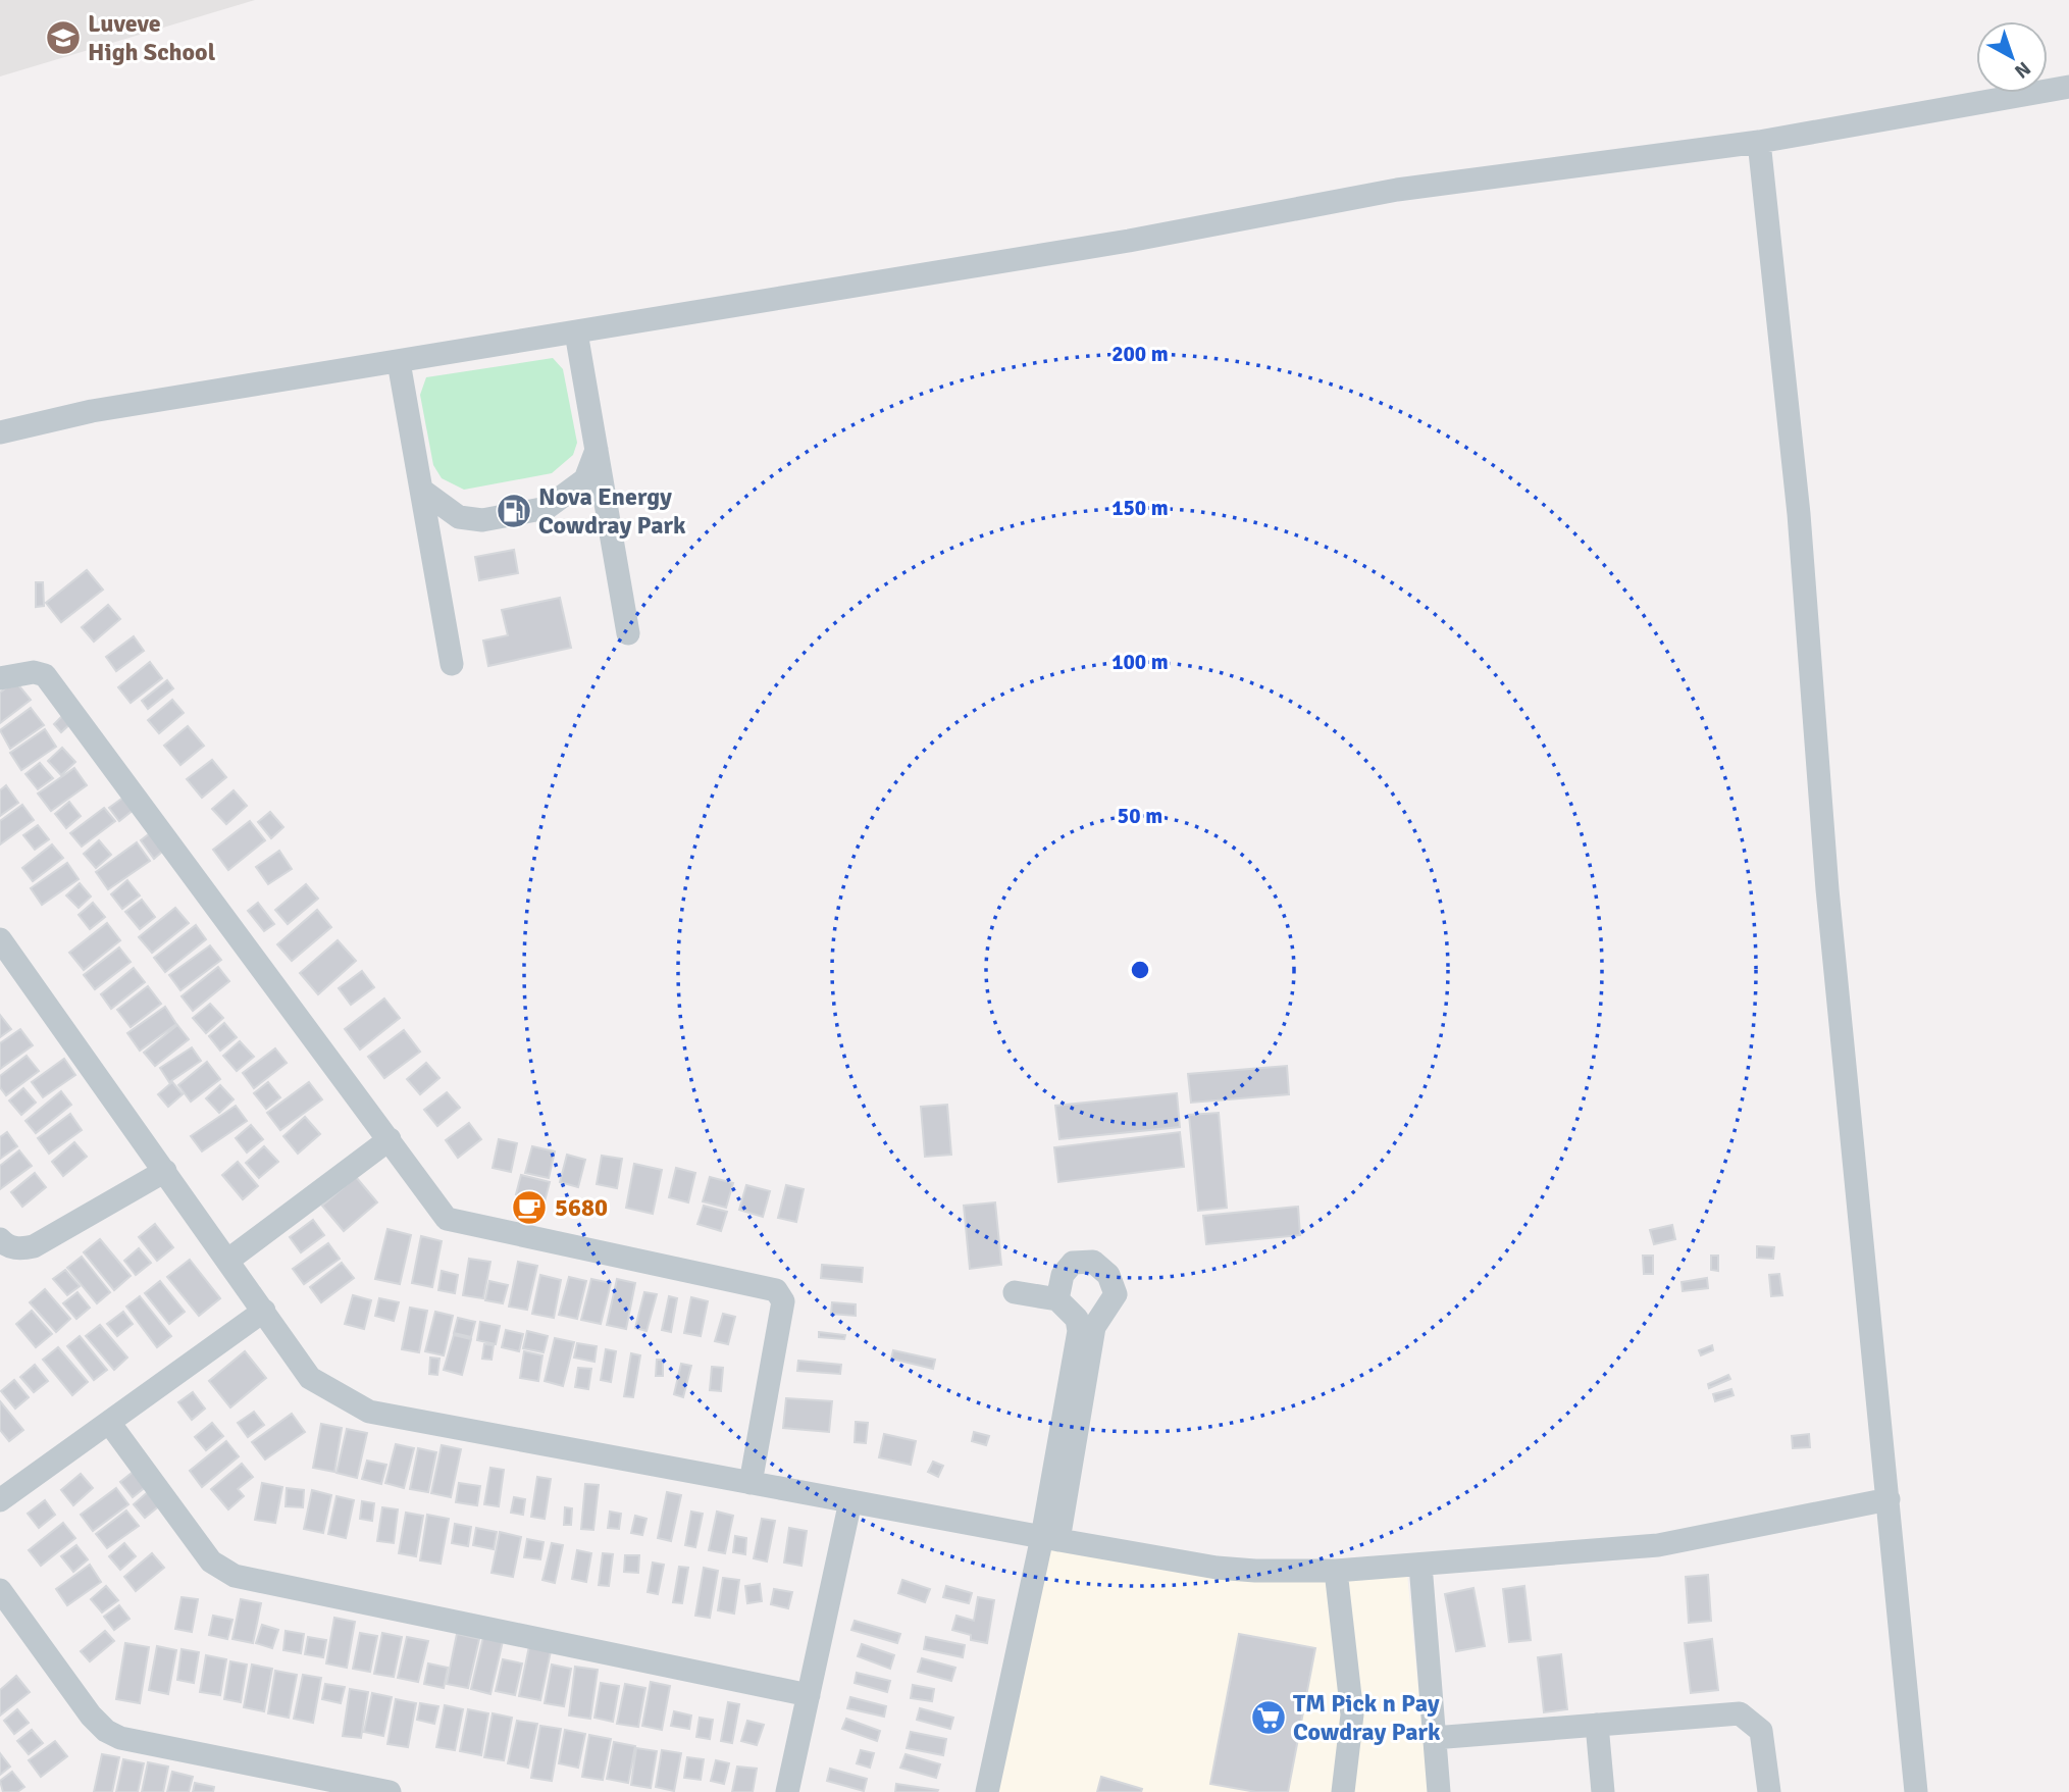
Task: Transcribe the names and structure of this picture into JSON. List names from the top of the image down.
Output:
{
  "places": {
    "school or university": ["Luveve High School"],
    "fuel station": ["Nova Energy Cowdray Park"],
    "cafe": ["5680"],
    "supermarket": ["TM Pick n Pay Cowdray Park"]
  },
  "north": "bottom right",
  "rings": [
    "200 m",
    "150 m",
    "100 m",
    "50 m"
  ]
}
